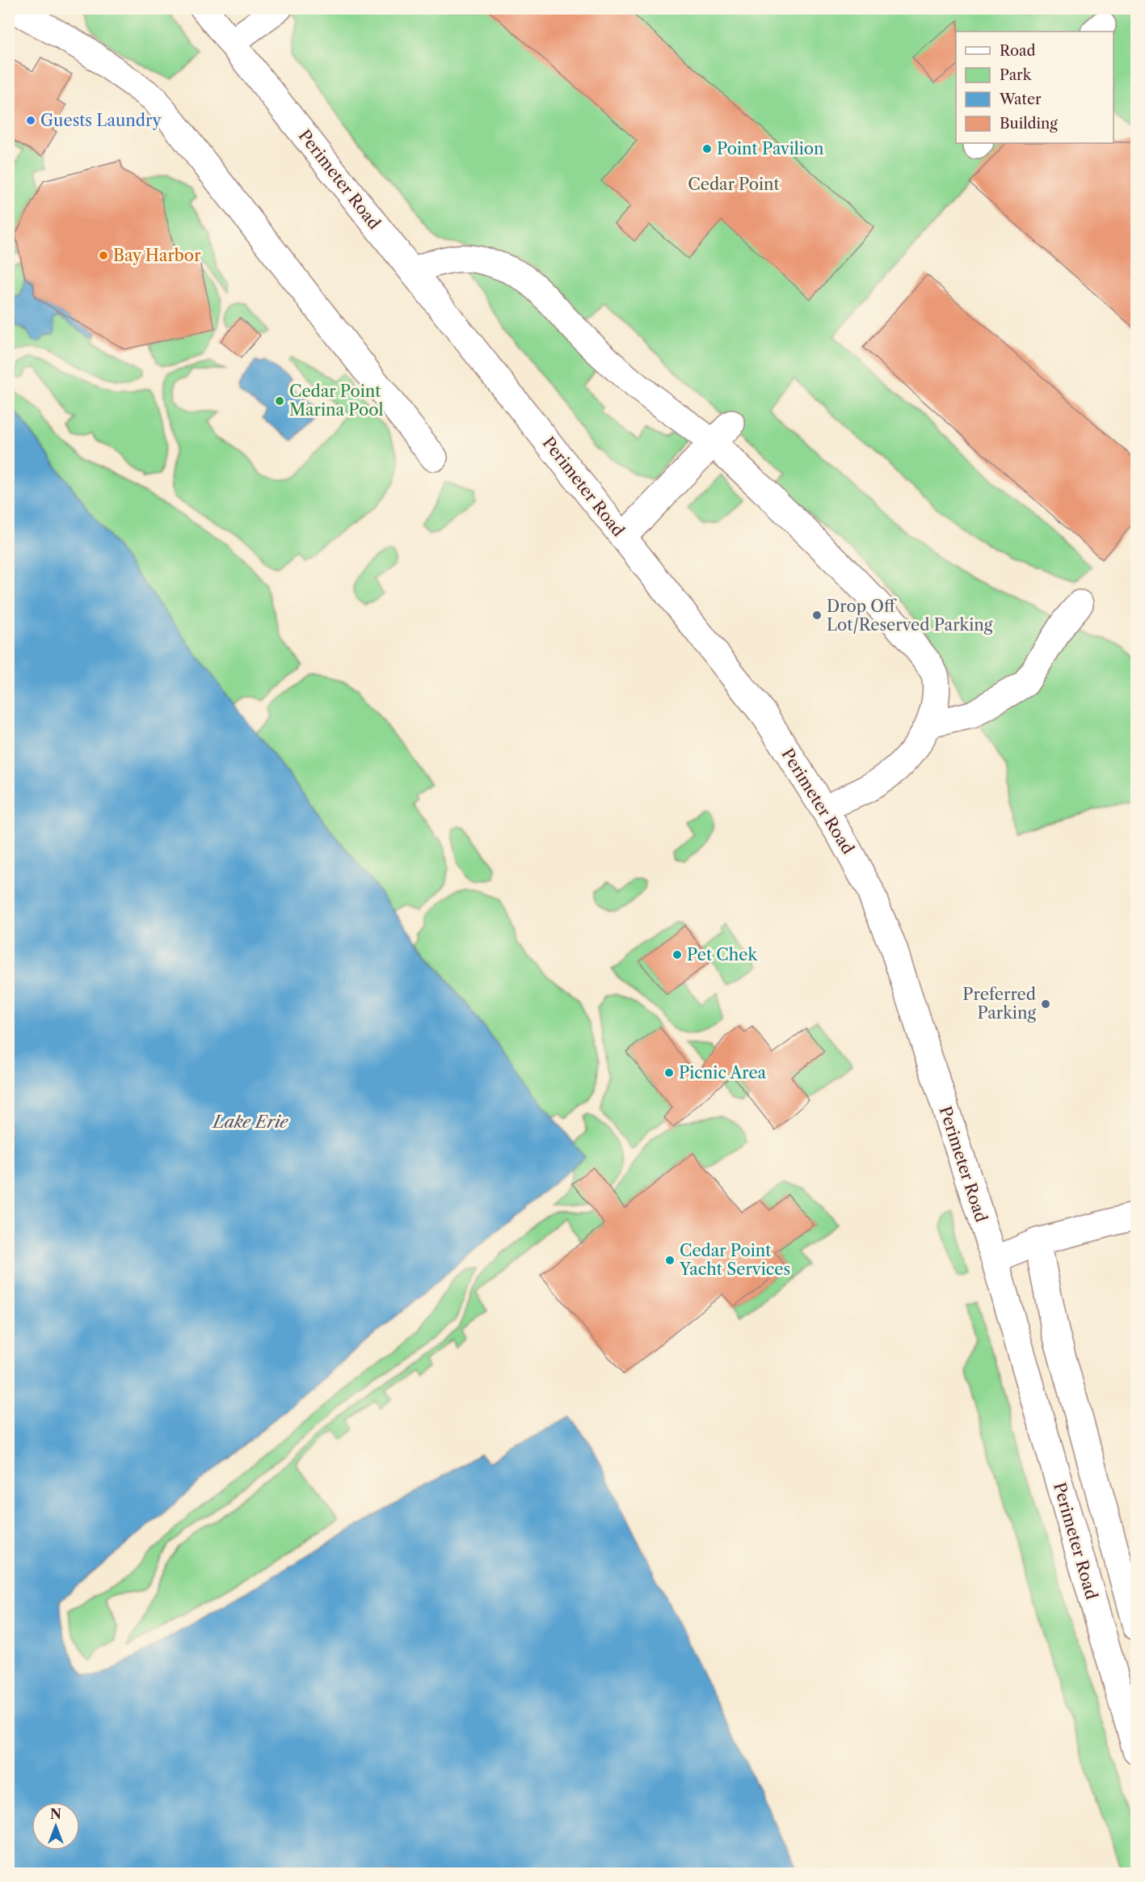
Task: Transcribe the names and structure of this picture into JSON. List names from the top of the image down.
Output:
{
  "streets": {
    "street": ["Perimeter Road"]
  },
  "water": ["Lake Erie"],
  "parks": ["Cedar Point"],
  "places": [
    "Guests Laundry",
    "Point Pavilion",
    "Bay Harbor",
    "Cedar Point Marina Pool",
    "Drop Off Lot/Reserved Parking",
    "Pet Chek",
    "Preferred Parking",
    "Picnic Area",
    "Cedar Point Yacht Services"
  ],
  "legend": [
    "Road",
    "Park",
    "Water",
    "Building"
  ],
  "north": "top"
}
